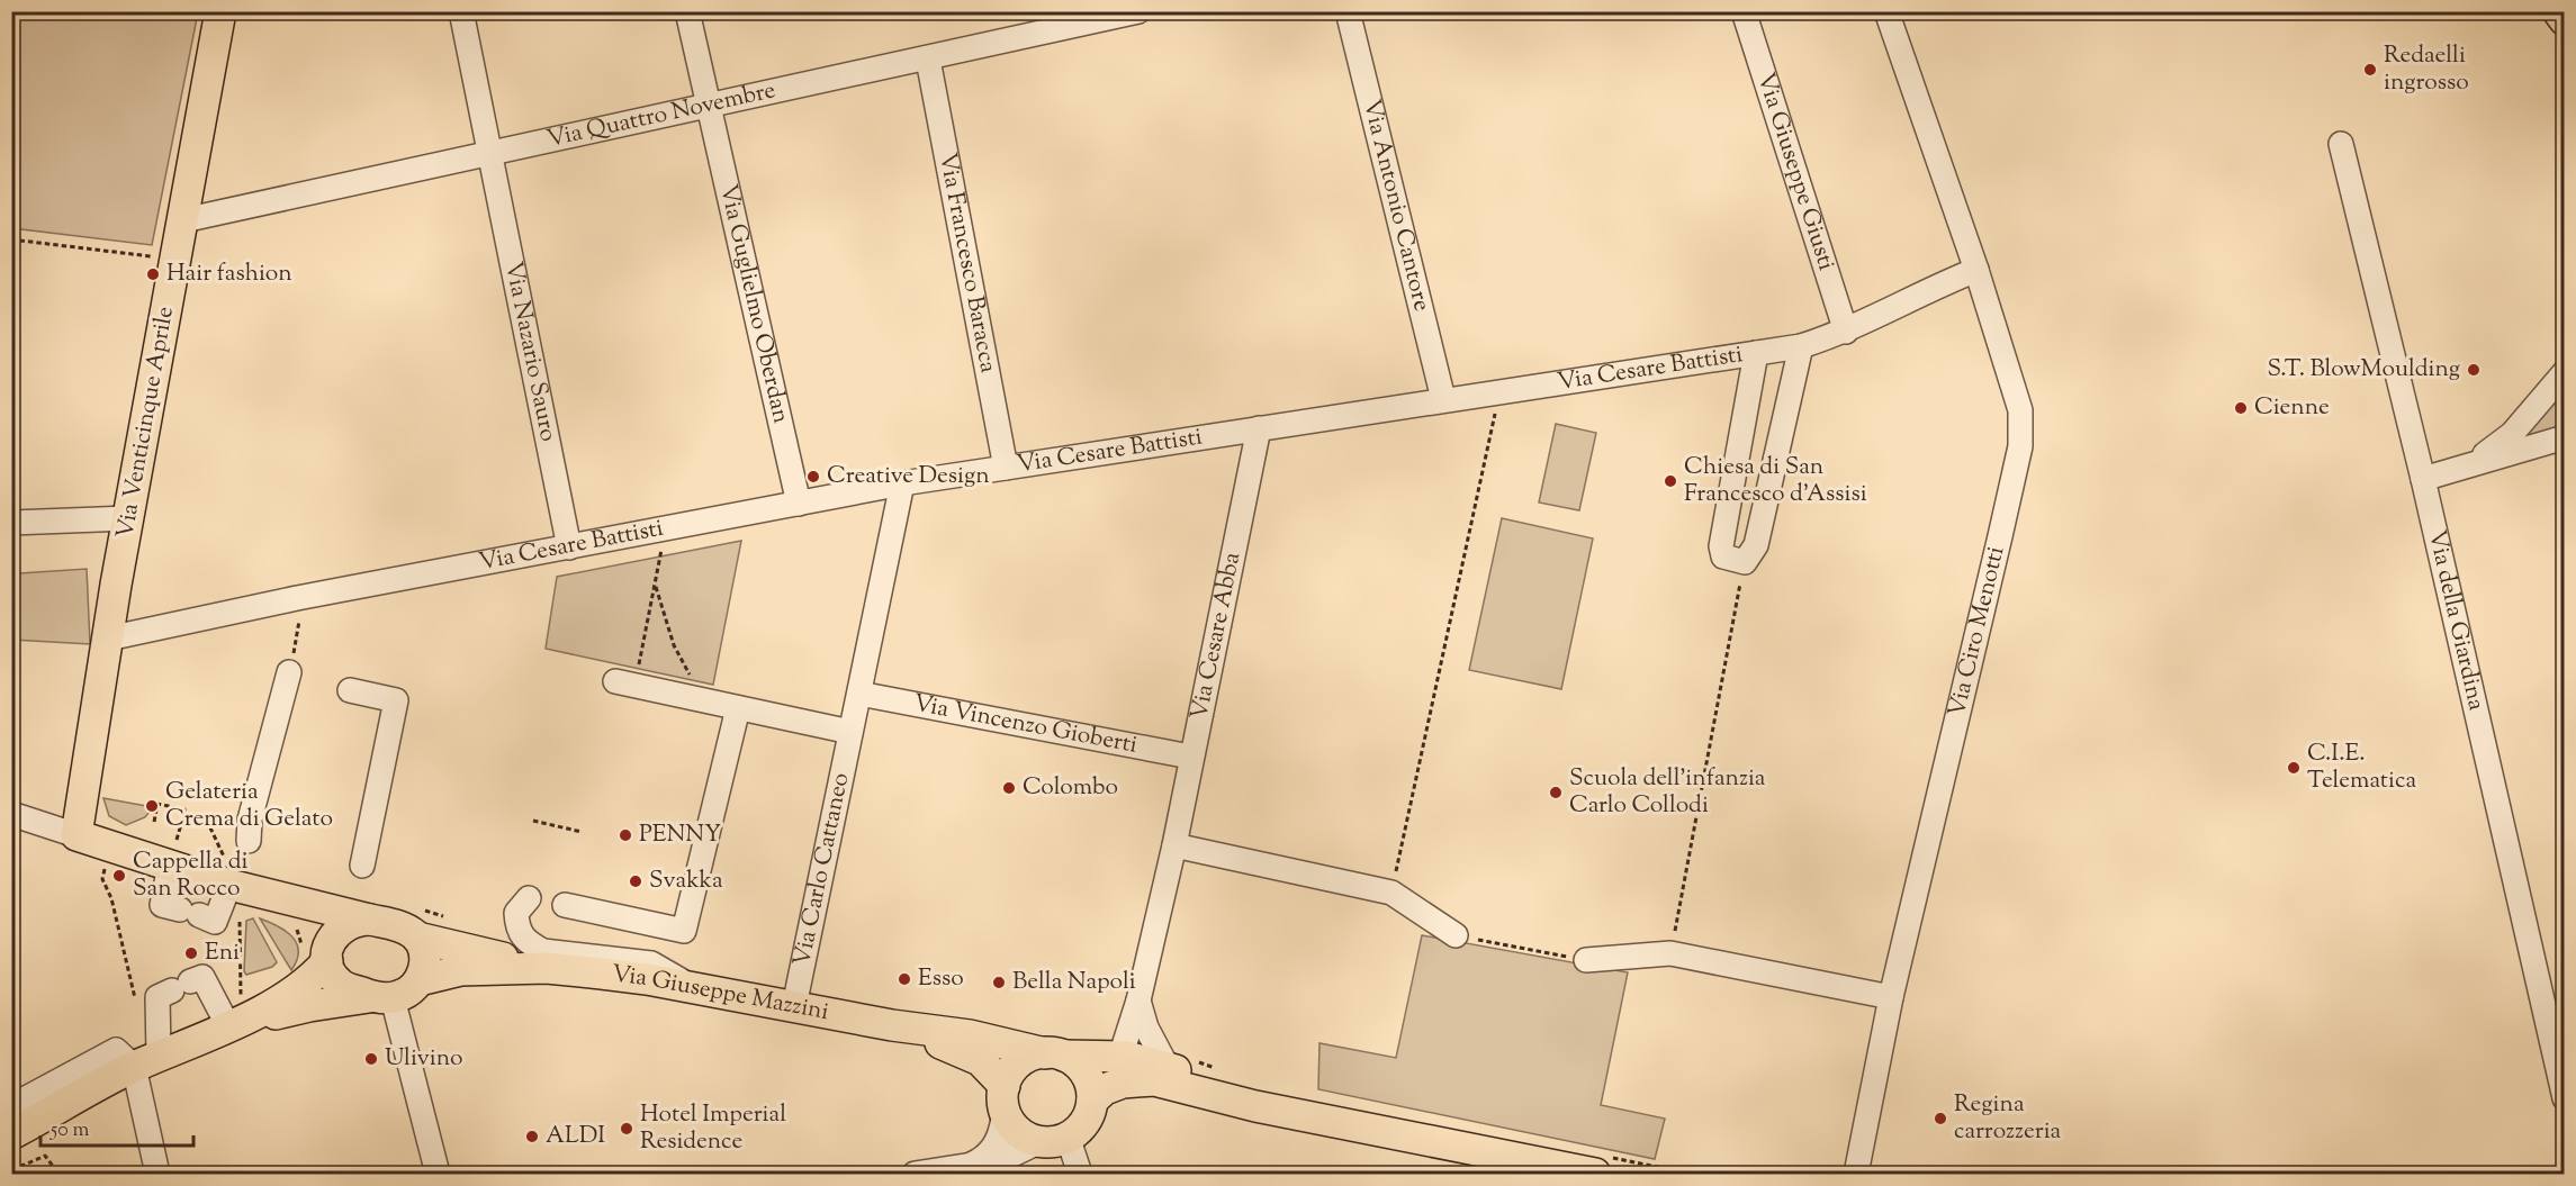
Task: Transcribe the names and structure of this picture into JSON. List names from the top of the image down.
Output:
{
  "streets": {
    "main road": ["Via Venticinque Aprile", "Via Giuseppe Mazzini"],
    "street": [
      "Via Quattro Novembre",
      "Via Giuseppe Giusti",
      "Via Antonio Cantore",
      "Via Francesco Baracca",
      "Via Guglielmo Oberdan",
      "Via Nazario Sauro",
      "Via Cesare Battisti",
      "Via della Giardina",
      "Via Ciro Menotti",
      "Via Cesare Abba",
      "Via Vincenzo Gioberti",
      "Via Carlo Cattaneo"
    ]
  },
  "crossings": [
    ["Via Quattro Novembre", "Via Francesco Baracca"],
    ["Via Quattro Novembre", "Via Guglielmo Oberdan"],
    ["Via Quattro Novembre", "Via Nazario Sauro"],
    ["Via Quattro Novembre", "Via Venticinque Aprile"],
    ["Via Giuseppe Giusti", "Via Cesare Battisti"],
    ["Via Antonio Cantore", "Via Cesare Battisti"],
    ["Via Francesco Baracca", "Via Cesare Battisti"],
    ["Via Guglielmo Oberdan", "Via Cesare Battisti"],
    ["Via Nazario Sauro", "Via Cesare Battisti"],
    ["Via Cesare Battisti", "Via Venticinque Aprile"],
    ["Via Cesare Battisti", "Via Ciro Menotti"],
    ["Via Cesare Battisti", "Via Cesare Abba"],
    ["Via Cesare Battisti", "Via Carlo Cattaneo"],
    ["Via Cesare Abba", "Via Vincenzo Gioberti"],
    ["Via Cesare Abba", "Via Giuseppe Mazzini"],
    ["Via Vincenzo Gioberti", "Via Carlo Cattaneo"],
    ["Via Carlo Cattaneo", "Via Giuseppe Mazzini"]
  ],
  "places": [
    "Redaelli ingrosso",
    "Hair fashion",
    "S.T. BlowMoulding",
    "Cienne",
    "Creative Design",
    "Chiesa di San Francesco d'Assisi",
    "C.I.E. Telematica",
    "Colombo",
    "Scuola dell'infanzia Carlo Collodi",
    "Gelateria Crema di Gelato",
    "PENNY",
    "Cappella di San Rocco",
    "Svakka",
    "Eni",
    "Esso",
    "Bella Napoli",
    "Ulivino",
    "Regina carrozzeria",
    "Hotel Imperial Residence",
    "ALDI"
  ],
  "scale_bar": "50 m"
}
